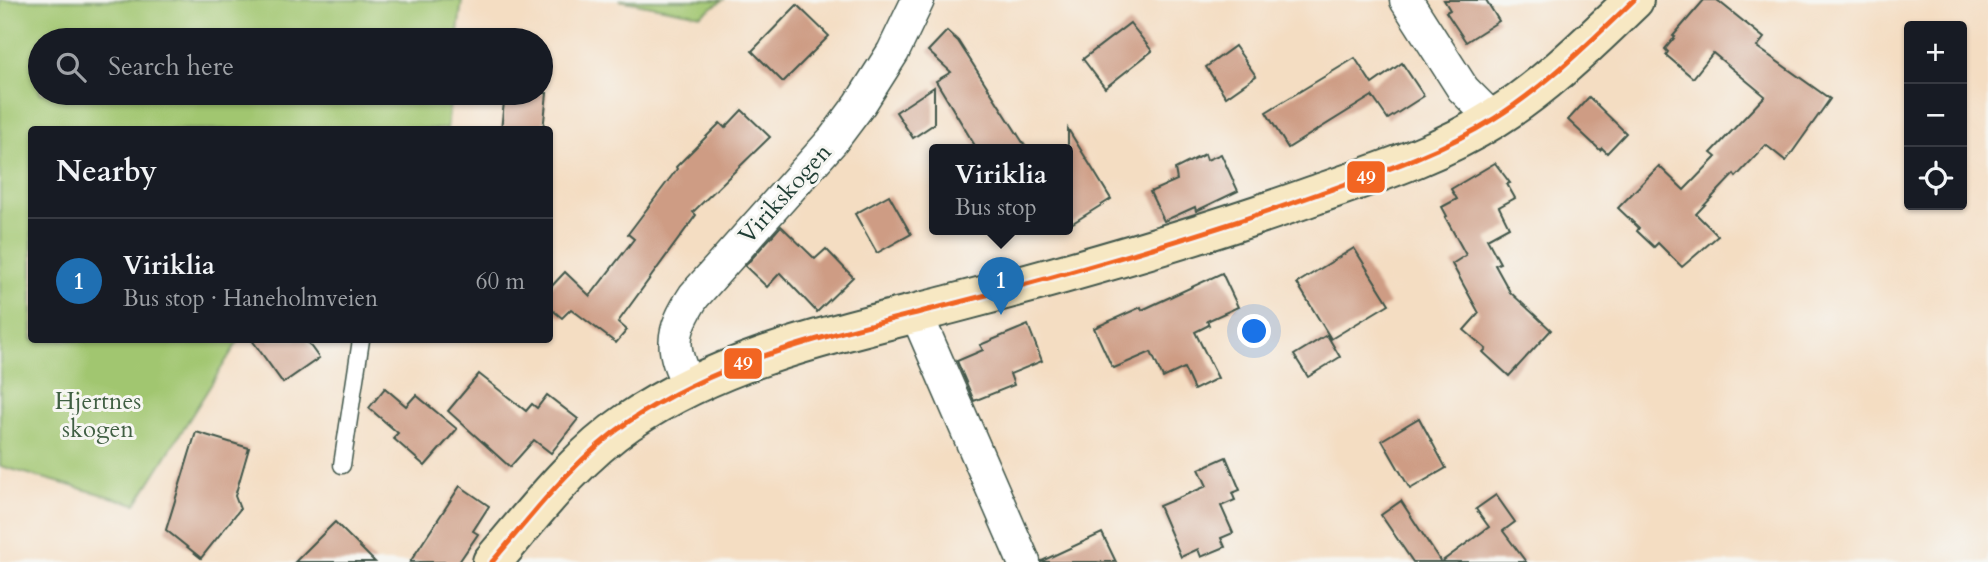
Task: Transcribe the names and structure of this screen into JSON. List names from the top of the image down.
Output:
{
  "streets": {
    "street": ["Virikskogen"]
  },
  "parks": ["Hjertnes skogen"],
  "lines": ["transit line 49"],
  "page": {
    "map_buttons": ["+", "−"],
    "search": "Search here",
    "heading": "Nearby",
    "popup": ["Viriklia", "Bus stop"],
    "list": [
      {
        "mark": "1",
        "name": "Viriklia",
        "note": "Bus stop · Haneholmveien",
        "value": "60 m"
      }
    ],
    "pins": "1"
  }
}
